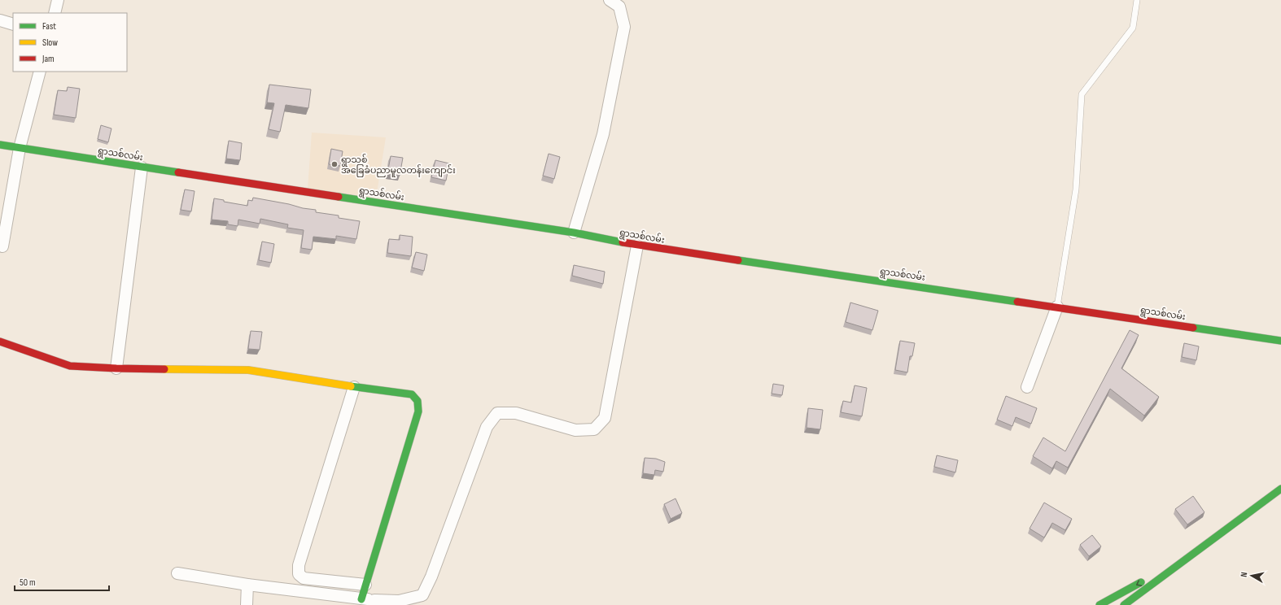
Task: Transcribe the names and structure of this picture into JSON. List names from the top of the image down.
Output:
{
  "streets": {
    "street": ["ရွာသစ်လမ်း"]
  },
  "places": ["ရွာသစ် အခြေခံပညာမူလတန်းကျောင်း"],
  "legend": ["Fast", "Slow", "Jam"],
  "scale_bar": "50 m",
  "north": "left"
}
